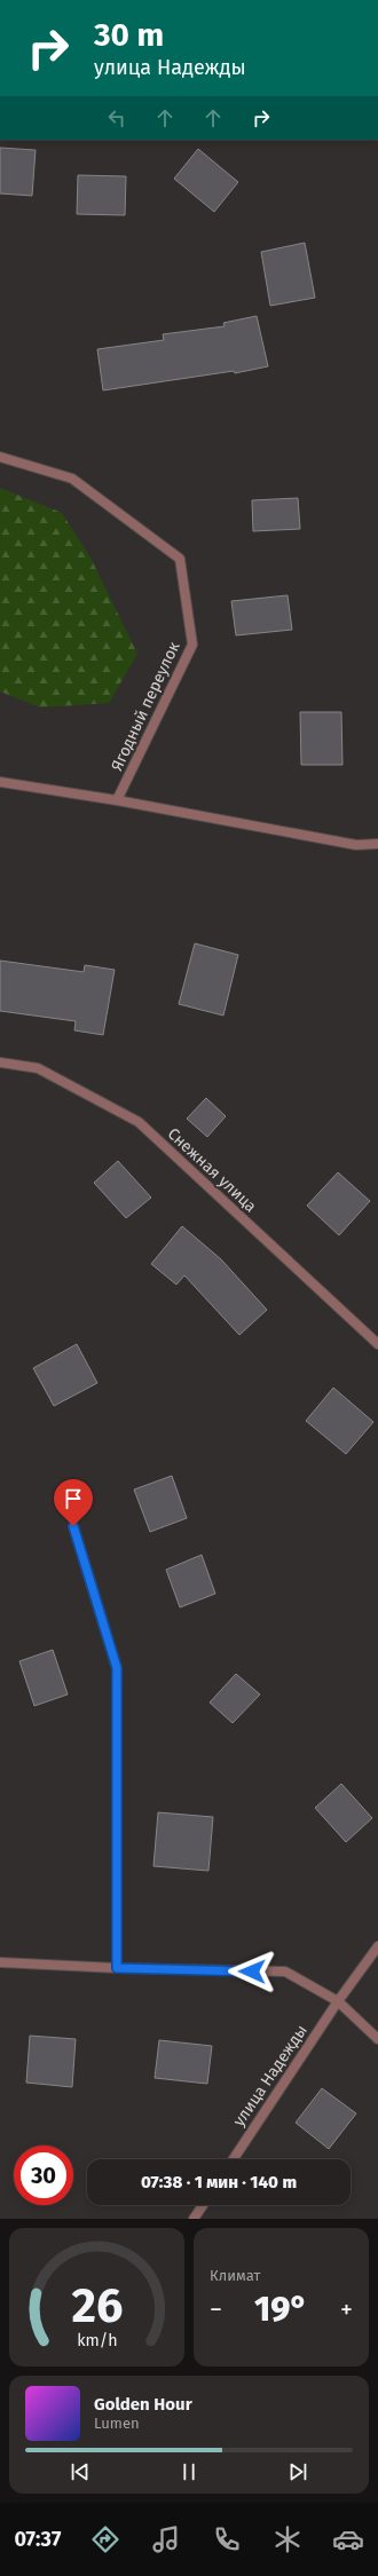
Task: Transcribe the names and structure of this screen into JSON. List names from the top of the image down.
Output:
{
  "streets": {
    "street": ["Ягодный переулок", "Снежная улица", "улица Надежды"]
  },
  "page": {
    "turn": ["30 m", "улица Надежды"],
    "limit": "30",
    "trip": "07:38 · 1 мин · 140 m",
    "tile": "Климат",
    "heat": ["−", "19°", "+"],
    "song": ["Golden Hour", "Lumen"],
    "tabs": "07:37",
    "gauge": ["26", "km/h"]
  }
}
